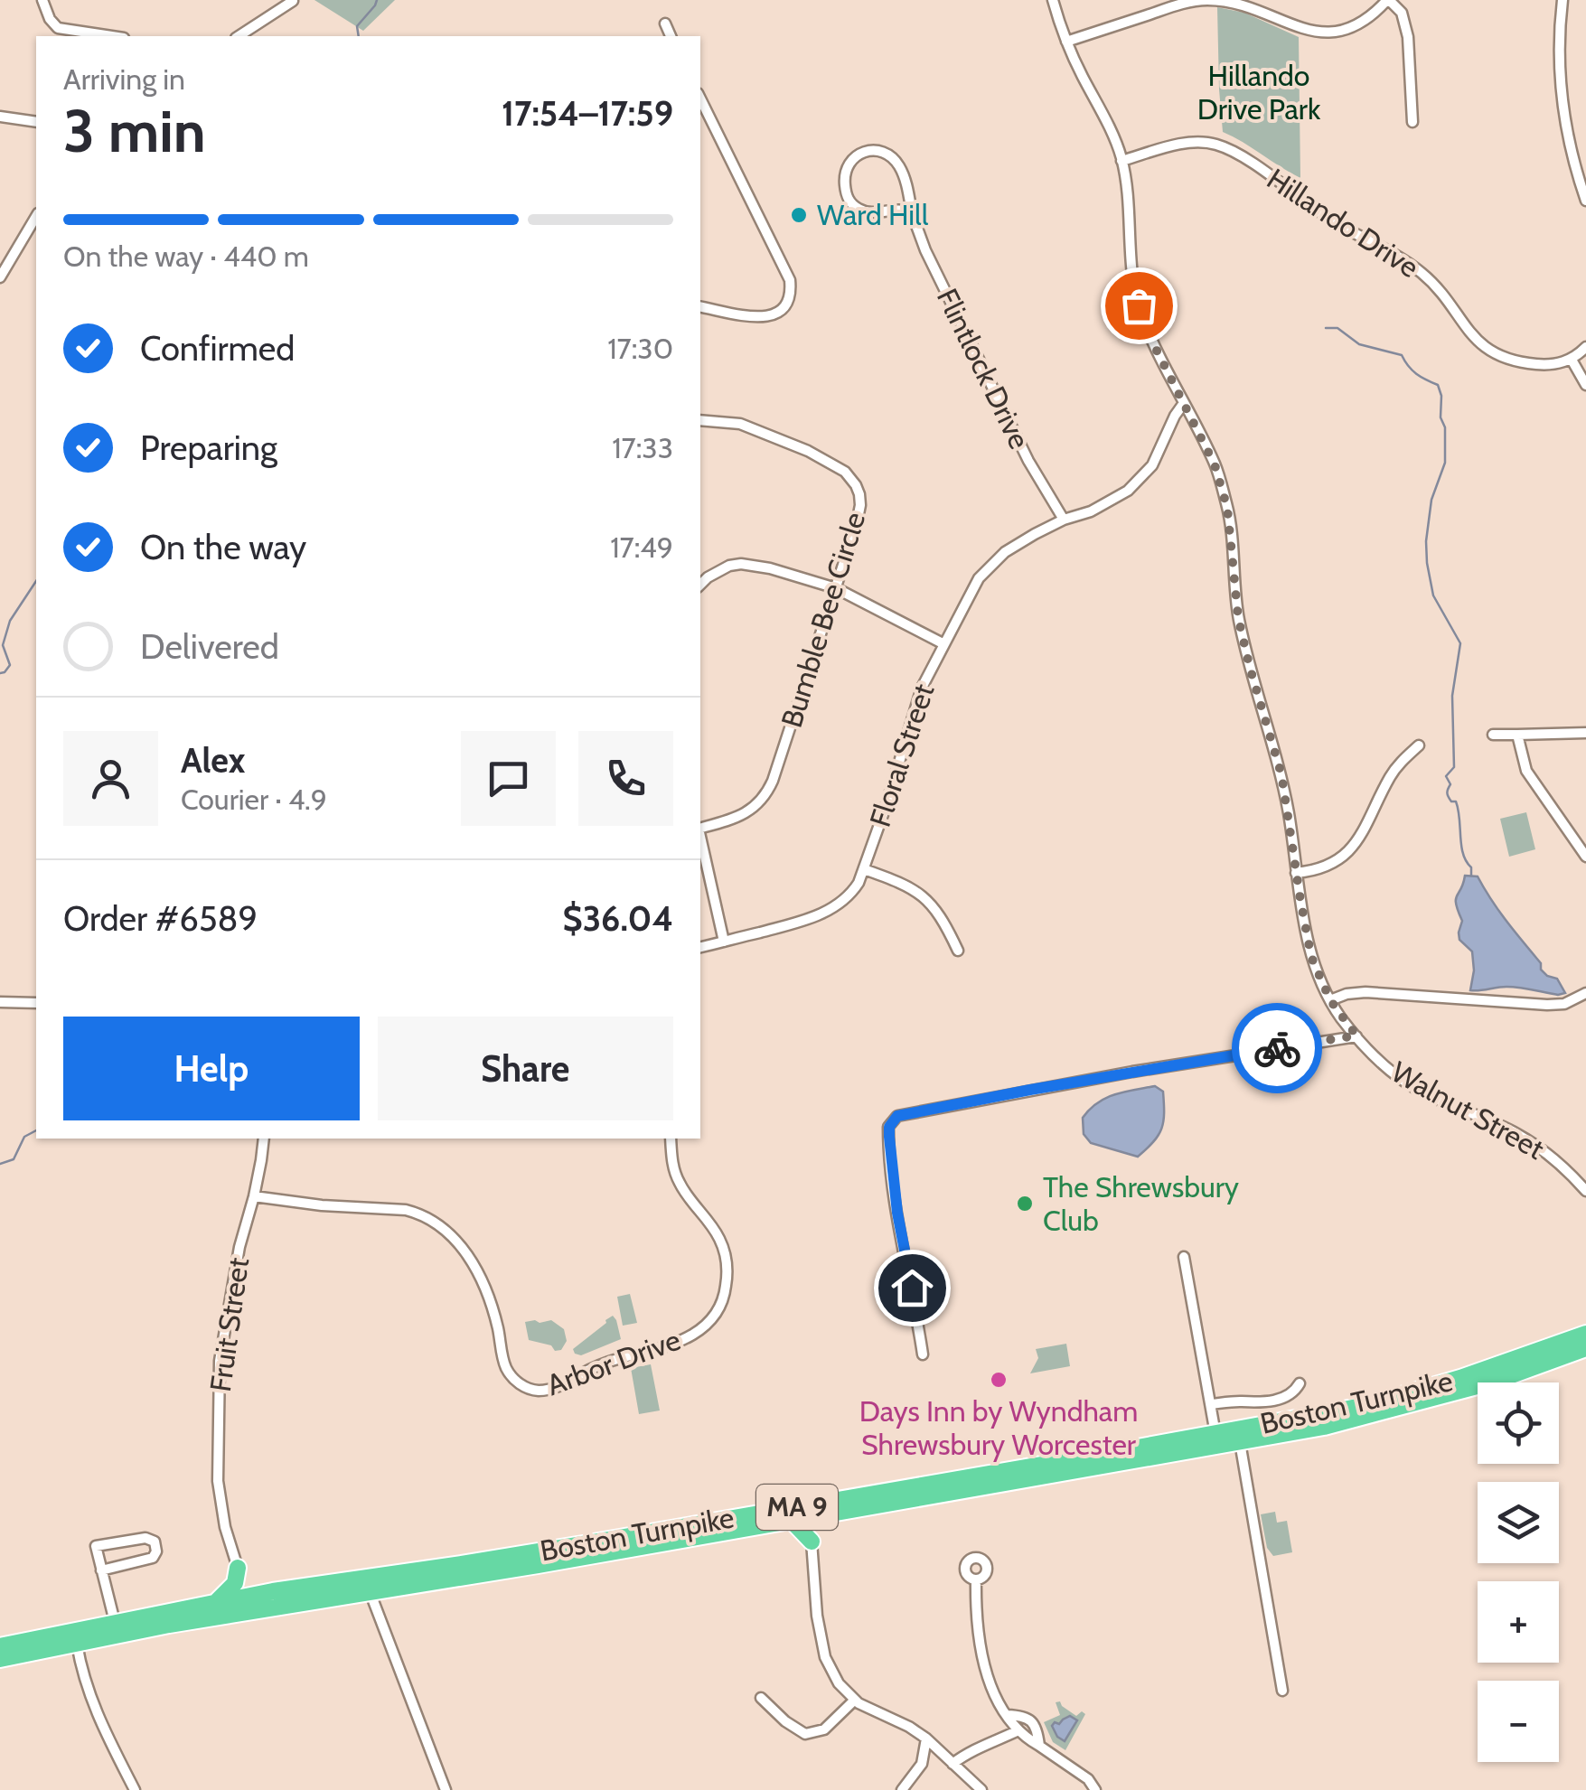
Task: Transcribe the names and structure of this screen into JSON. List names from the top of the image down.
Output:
{
  "streets": {
    "highway": ["Boston Turnpike", "MA 9"],
    "street": [
      "Hillando Drive",
      "Flintlock Drive",
      "Bumble Bee Circle",
      "Floral Street",
      "Walnut Street",
      "Fruit Street",
      "Arbor Drive"
    ]
  },
  "crossings": [
    ["Hillando Drive", "Walnut Street"],
    ["Flintlock Drive", "Floral Street"],
    ["Floral Street", "Walnut Street"],
    ["Fruit Street", "Arbor Drive"]
  ],
  "parks": ["Hillando Drive Park"],
  "places": ["Ward Hill", "The Shrewsbury Club", "Days Inn by Wyndham Shrewsbury Worcester"],
  "page": {
    "heading": ["3 min", "Arriving in", "17:54–17:59"],
    "panel": [
      "Alex",
      "Courier · 4.9",
      "Order #6589",
      "$36.04"
    ],
    "bar": "On the way · 440 m",
    "list": [
      ["Confirmed", "17:30"],
      ["Preparing", "17:33"],
      ["On the way", "17:49"],
      "Delivered"
    ],
    "buttons": ["Help", "Share"],
    "map_buttons": ["+", "−"]
  }
}
